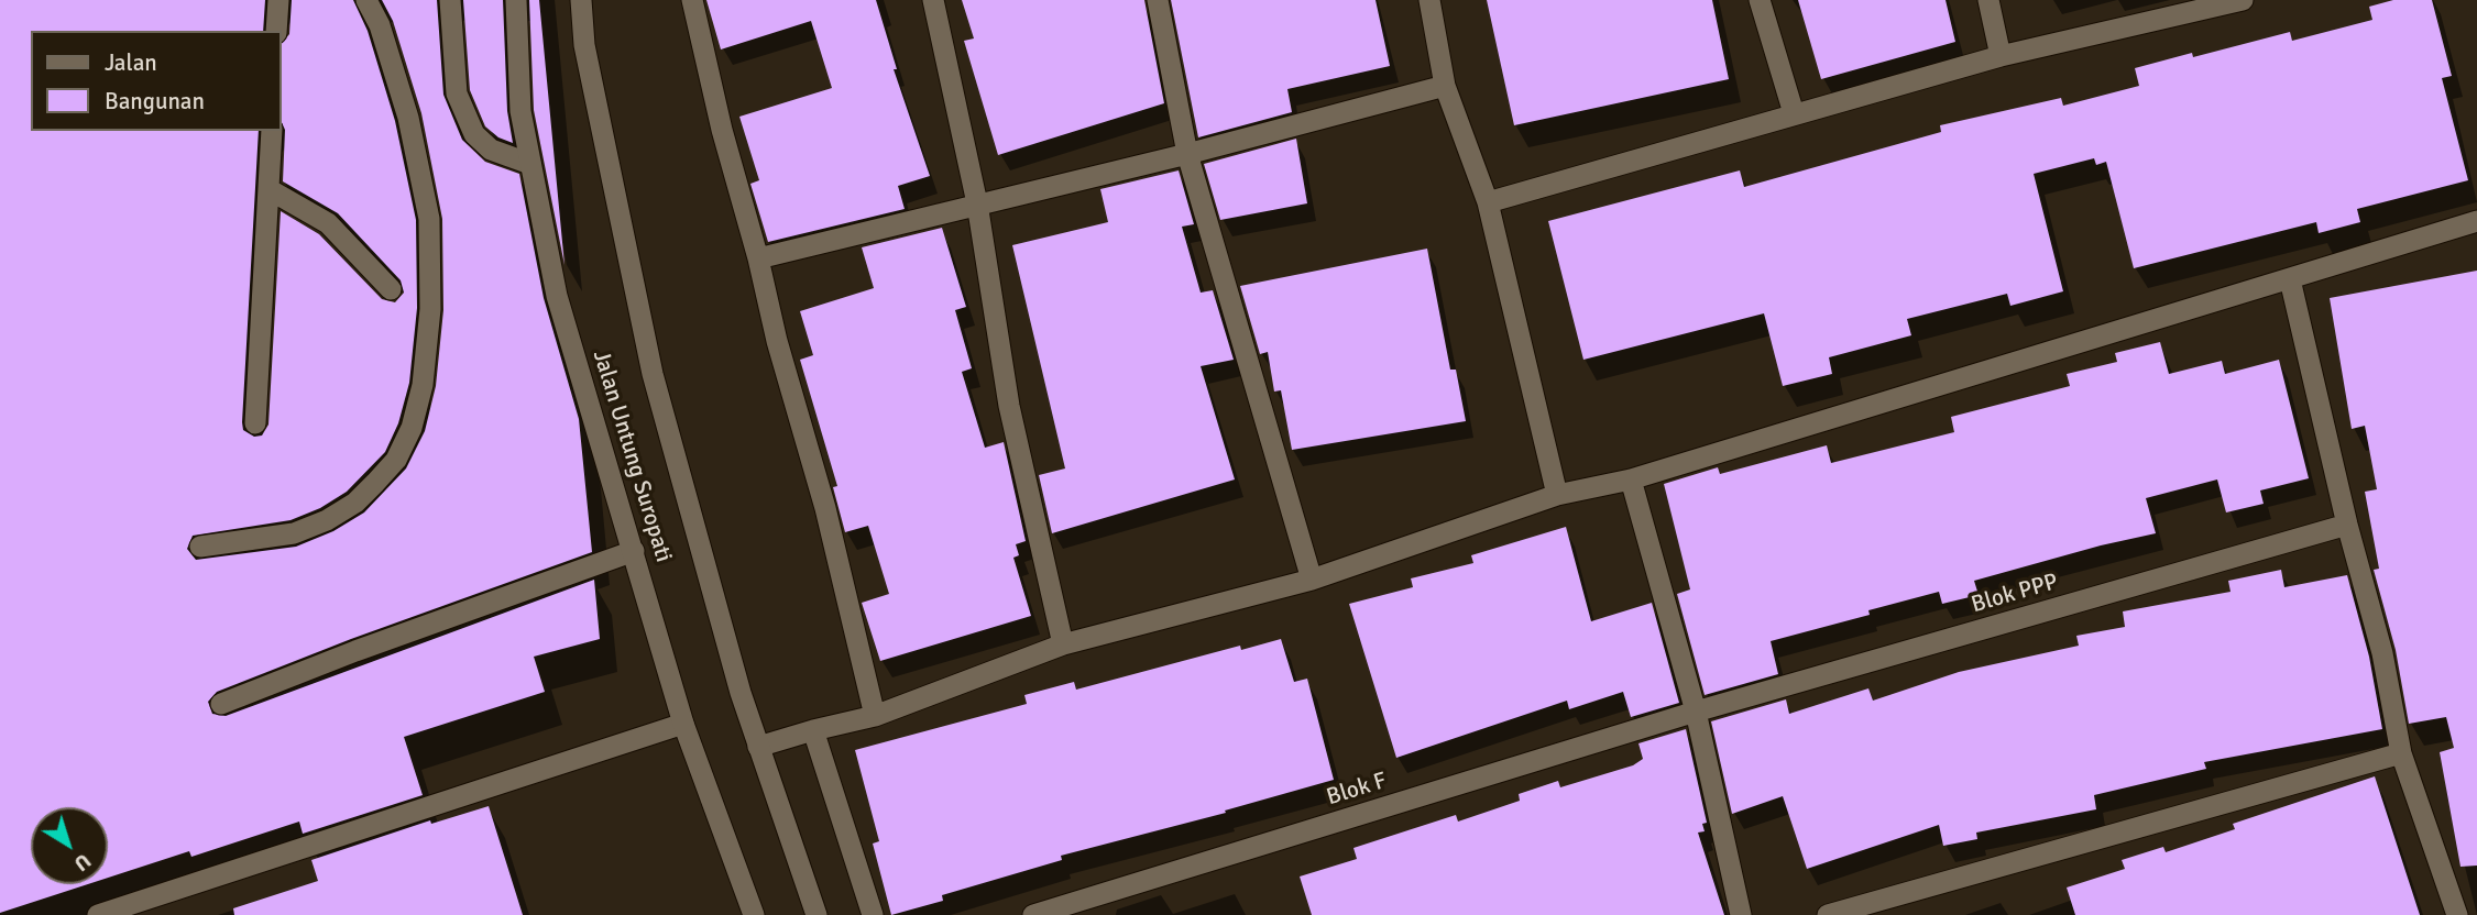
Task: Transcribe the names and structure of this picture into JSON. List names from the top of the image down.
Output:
{
  "streets": {
    "street": ["Jalan Untung Suropati", "Blok PPP", "Blok F"]
  },
  "crossings": [
    ["Blok PPP", "Blok F"]
  ],
  "legend": ["Jalan", "Bangunan"],
  "north": "bottom right"
}
